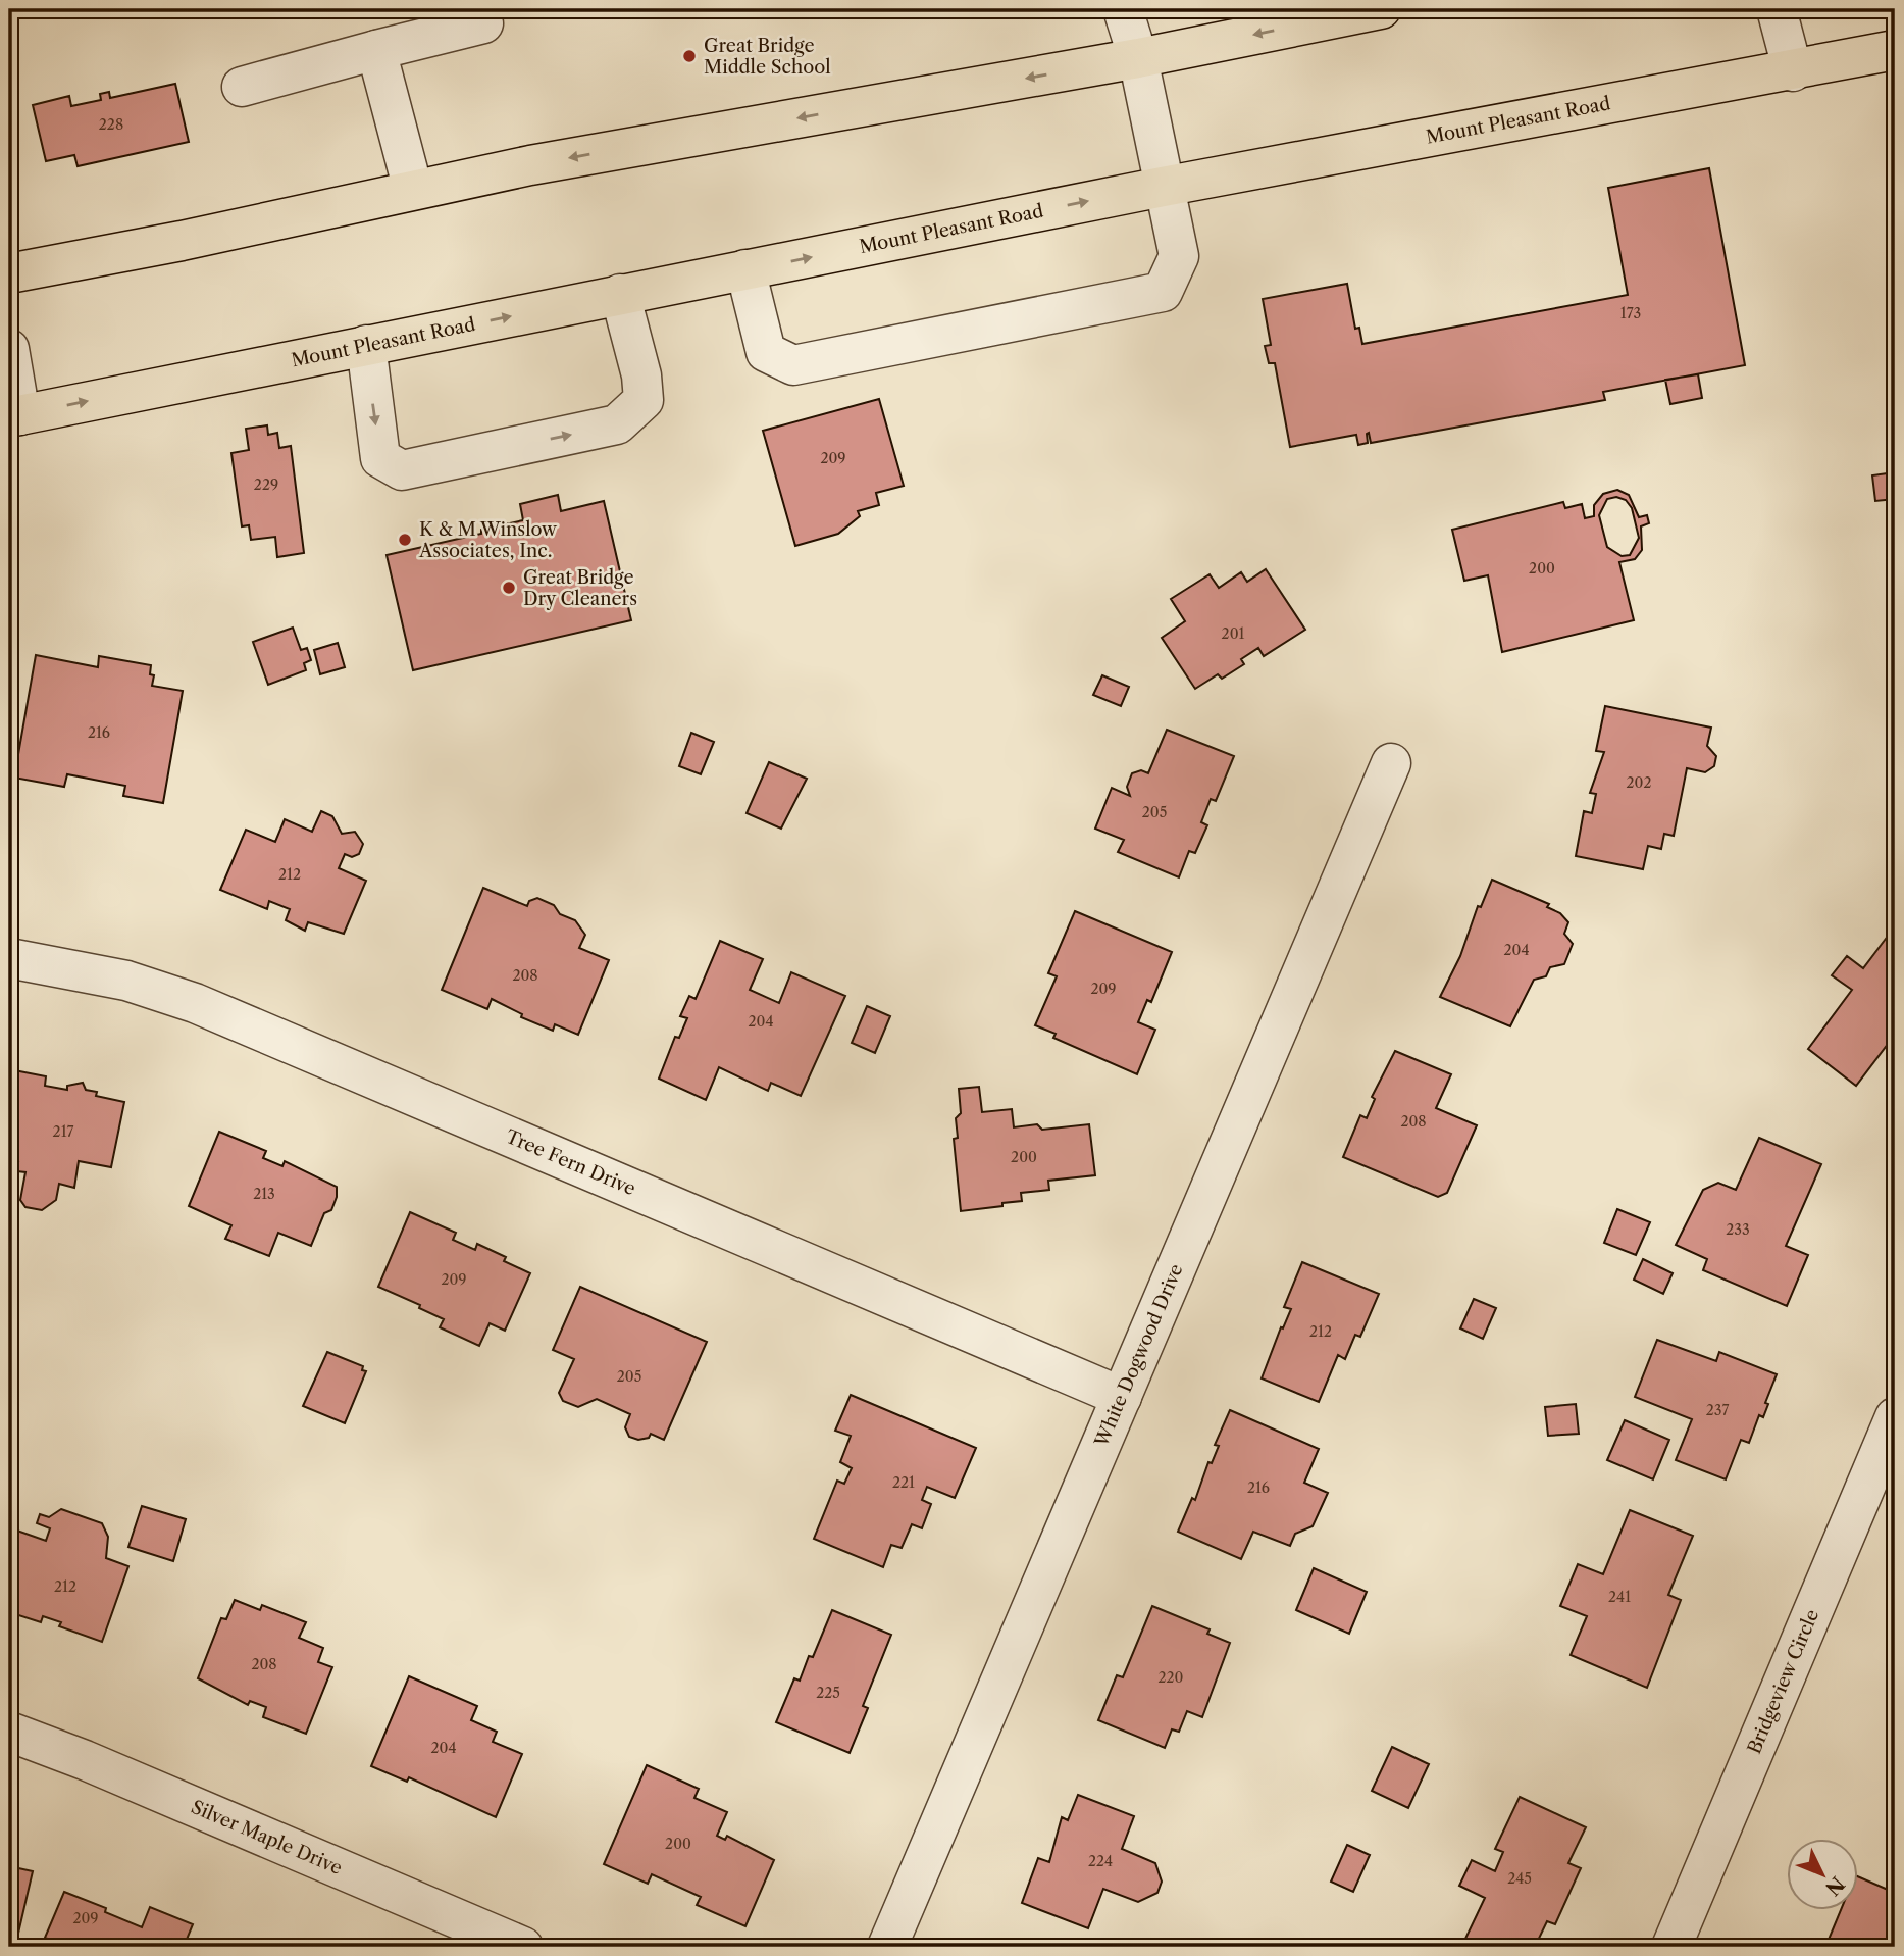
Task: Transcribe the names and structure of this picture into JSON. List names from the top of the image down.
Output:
{
  "streets": {
    "main road": ["Mount Pleasant Road"],
    "street": [
      "Tree Fern Drive",
      "White Dogwood Drive",
      "Bridgeview Circle",
      "Silver Maple Drive"
    ]
  },
  "crossings": [
    ["Tree Fern Drive", "White Dogwood Drive"]
  ],
  "places": ["Great Bridge Middle School", "K & M Winslow Associates, Inc.", "Great Bridge Dry Cleaners"],
  "house_numbers": [
    "228",
    "173",
    "209",
    "229",
    "200",
    "201",
    "216",
    "202",
    "205",
    "212",
    "204",
    "208",
    "209",
    "204",
    "208",
    "217",
    "200",
    "213",
    "233",
    "209",
    "212",
    "205",
    "237",
    "221",
    "216",
    "212",
    "241",
    "208",
    "220",
    "225",
    "204",
    "200",
    "224",
    "245",
    "209"
  ],
  "north": "bottom right"
}
